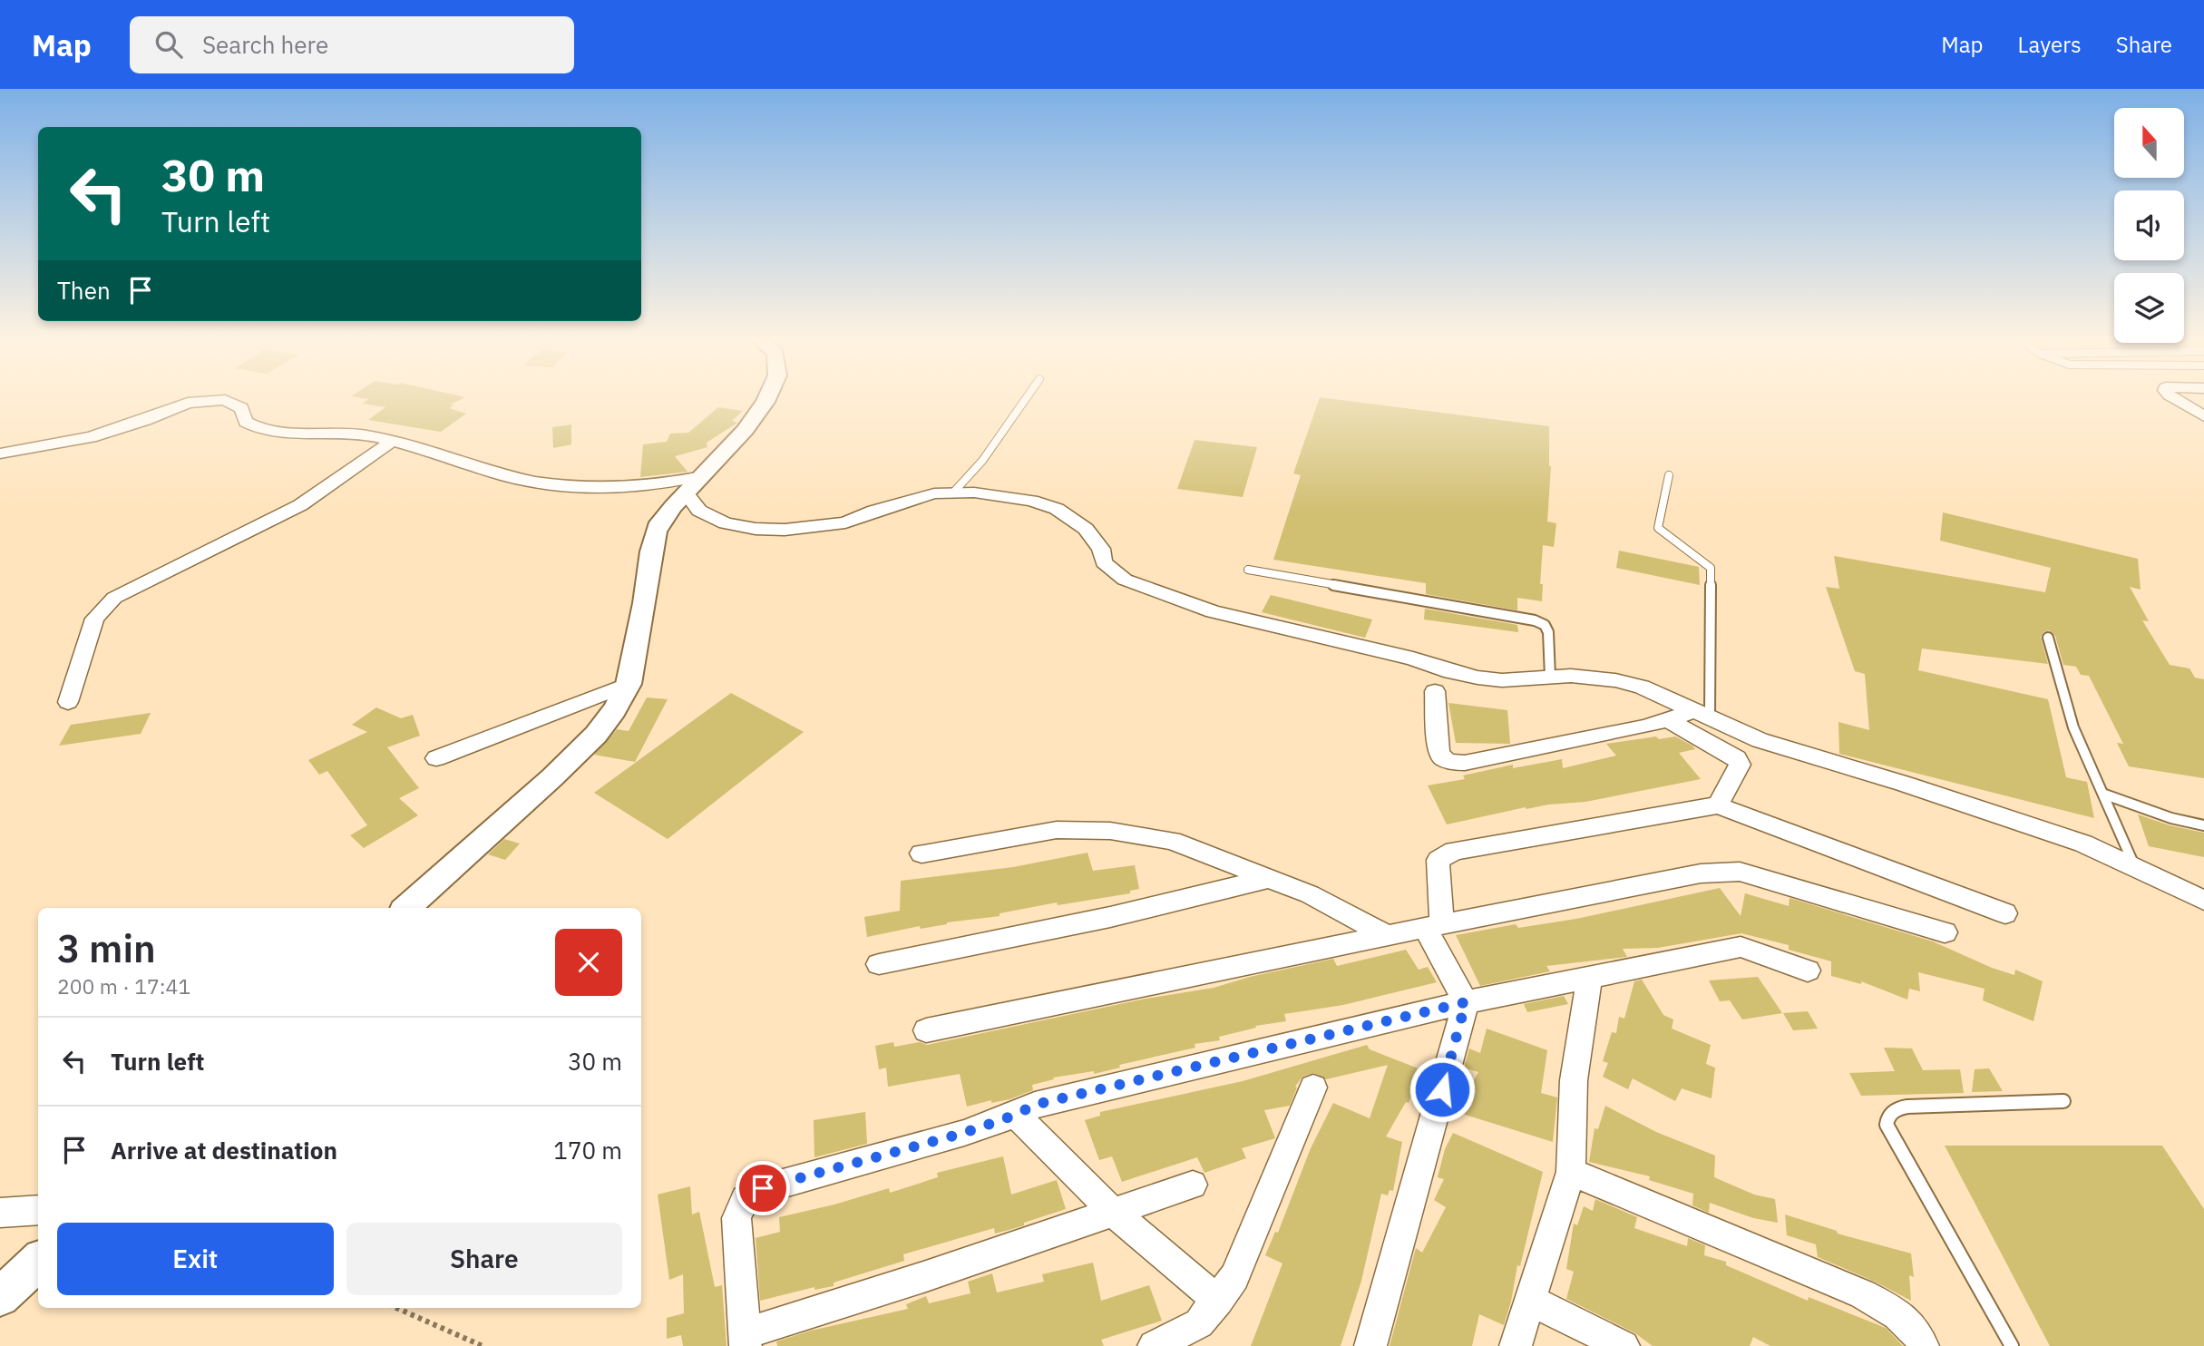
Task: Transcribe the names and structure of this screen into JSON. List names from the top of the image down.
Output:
{
  "north": "top",
  "page": {
    "header": "Map",
    "search": "Search here",
    "nav": ["Map", "Layers", "Share"],
    "turn": ["30 m", "Turn left"],
    "then": "Then",
    "heading": ["3 min", "200 m · 17:41"],
    "list": [
      {
        "name": "Turn left",
        "value": "30 m"
      },
      {
        "name": "Arrive at destination",
        "value": "170 m"
      }
    ],
    "buttons": ["Exit", "Share"]
  }
}
